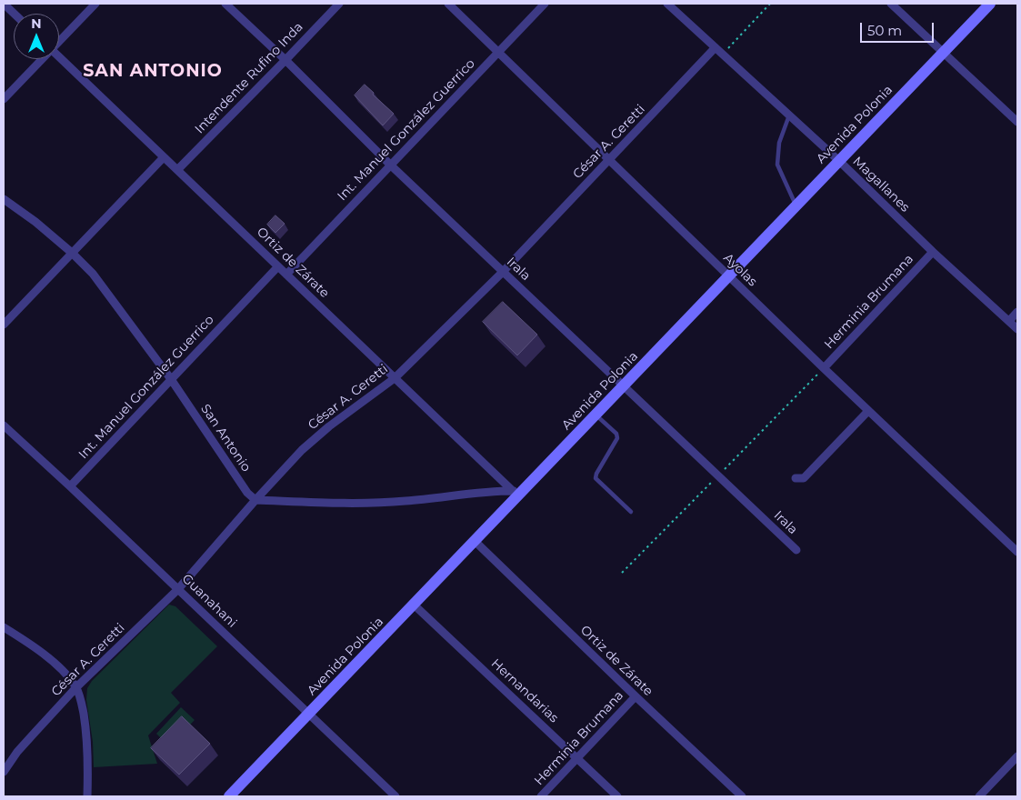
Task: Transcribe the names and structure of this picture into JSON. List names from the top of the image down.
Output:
{
  "streets": {
    "main road": ["Avenida Polonia"],
    "street": [
      "Intendente Rufino Inda",
      "Int. Manuel González Guerrico",
      "César A. Ceretti",
      "Magallanes",
      "Ortiz de Zárate",
      "Irala",
      "Ayolas",
      "Herminia Brumana",
      "San Antonio",
      "Guanahani",
      "Hernandarias"
    ]
  },
  "crossings": [
    ["Intendente Rufino Inda", "Ortiz de Zárate"],
    ["Intendente Rufino Inda", "Irala"],
    ["Avenida Polonia", "Magallanes"],
    ["Avenida Polonia", "Ortiz de Zárate"],
    ["Avenida Polonia", "Irala"],
    ["Avenida Polonia", "Ayolas"],
    ["Avenida Polonia", "Guanahani"],
    ["Avenida Polonia", "Hernandarias"],
    ["Int. Manuel González Guerrico", "Ortiz de Zárate"],
    ["Int. Manuel González Guerrico", "Irala"],
    ["Int. Manuel González Guerrico", "Ayolas"],
    ["Int. Manuel González Guerrico", "San Antonio"],
    ["Int. Manuel González Guerrico", "Guanahani"],
    ["César A. Ceretti", "Magallanes"],
    ["César A. Ceretti", "Ortiz de Zárate"],
    ["César A. Ceretti", "Irala"],
    ["César A. Ceretti", "Ayolas"],
    ["César A. Ceretti", "San Antonio"],
    ["César A. Ceretti", "Guanahani"],
    ["Magallanes", "Herminia Brumana"],
    ["Ortiz de Zárate", "Herminia Brumana"],
    ["Ayolas", "Herminia Brumana"],
    ["Herminia Brumana", "Hernandarias"]
  ],
  "districts": ["SAN ANTONIO"],
  "scale_bar": "50 m",
  "north": "top"
}
